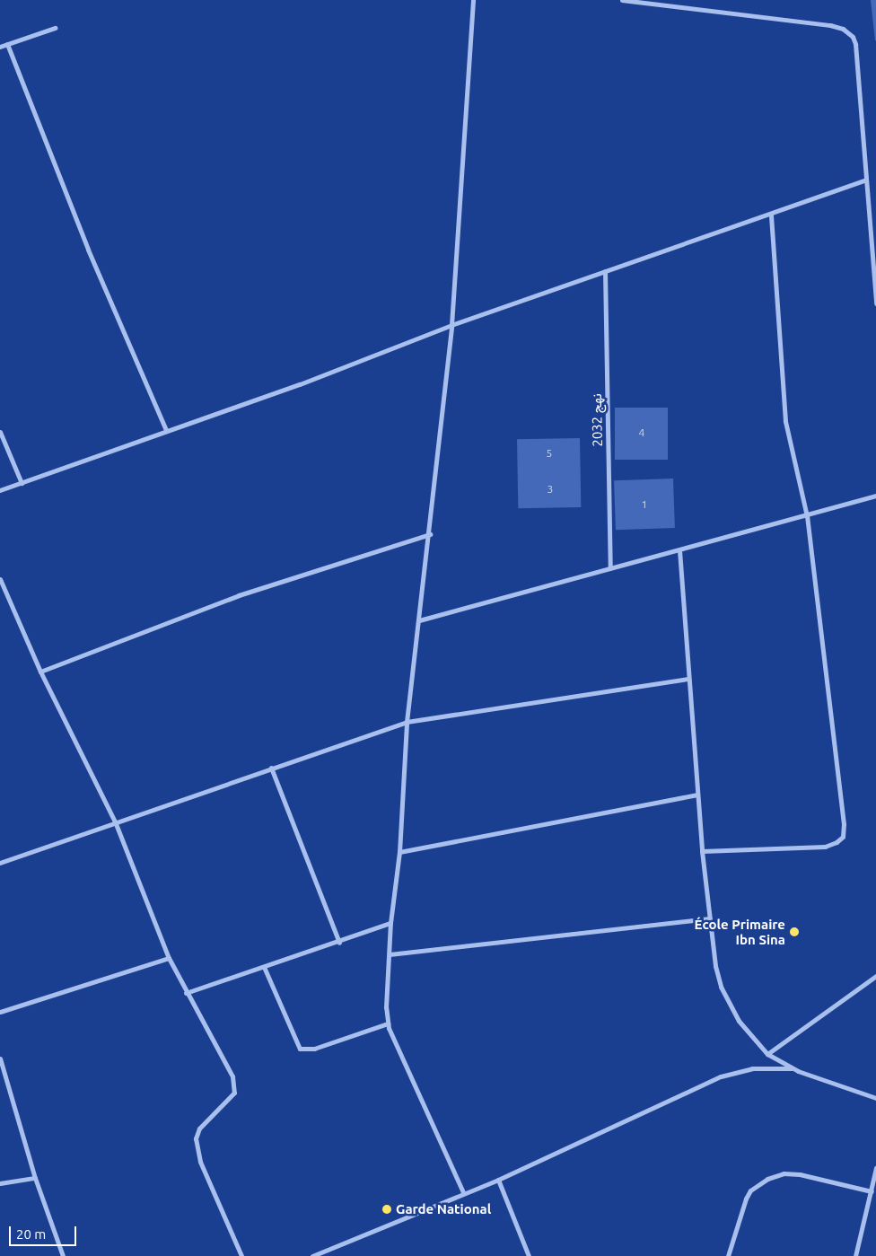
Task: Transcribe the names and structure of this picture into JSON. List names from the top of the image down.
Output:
{
  "streets": {
    "street": ["نهج 2032"]
  },
  "places": ["École Primaire Ibn Sina", "Garde National"],
  "house_numbers": [
    "4",
    "5",
    "3",
    "1"
  ],
  "scale_bar": "20 m"
}
